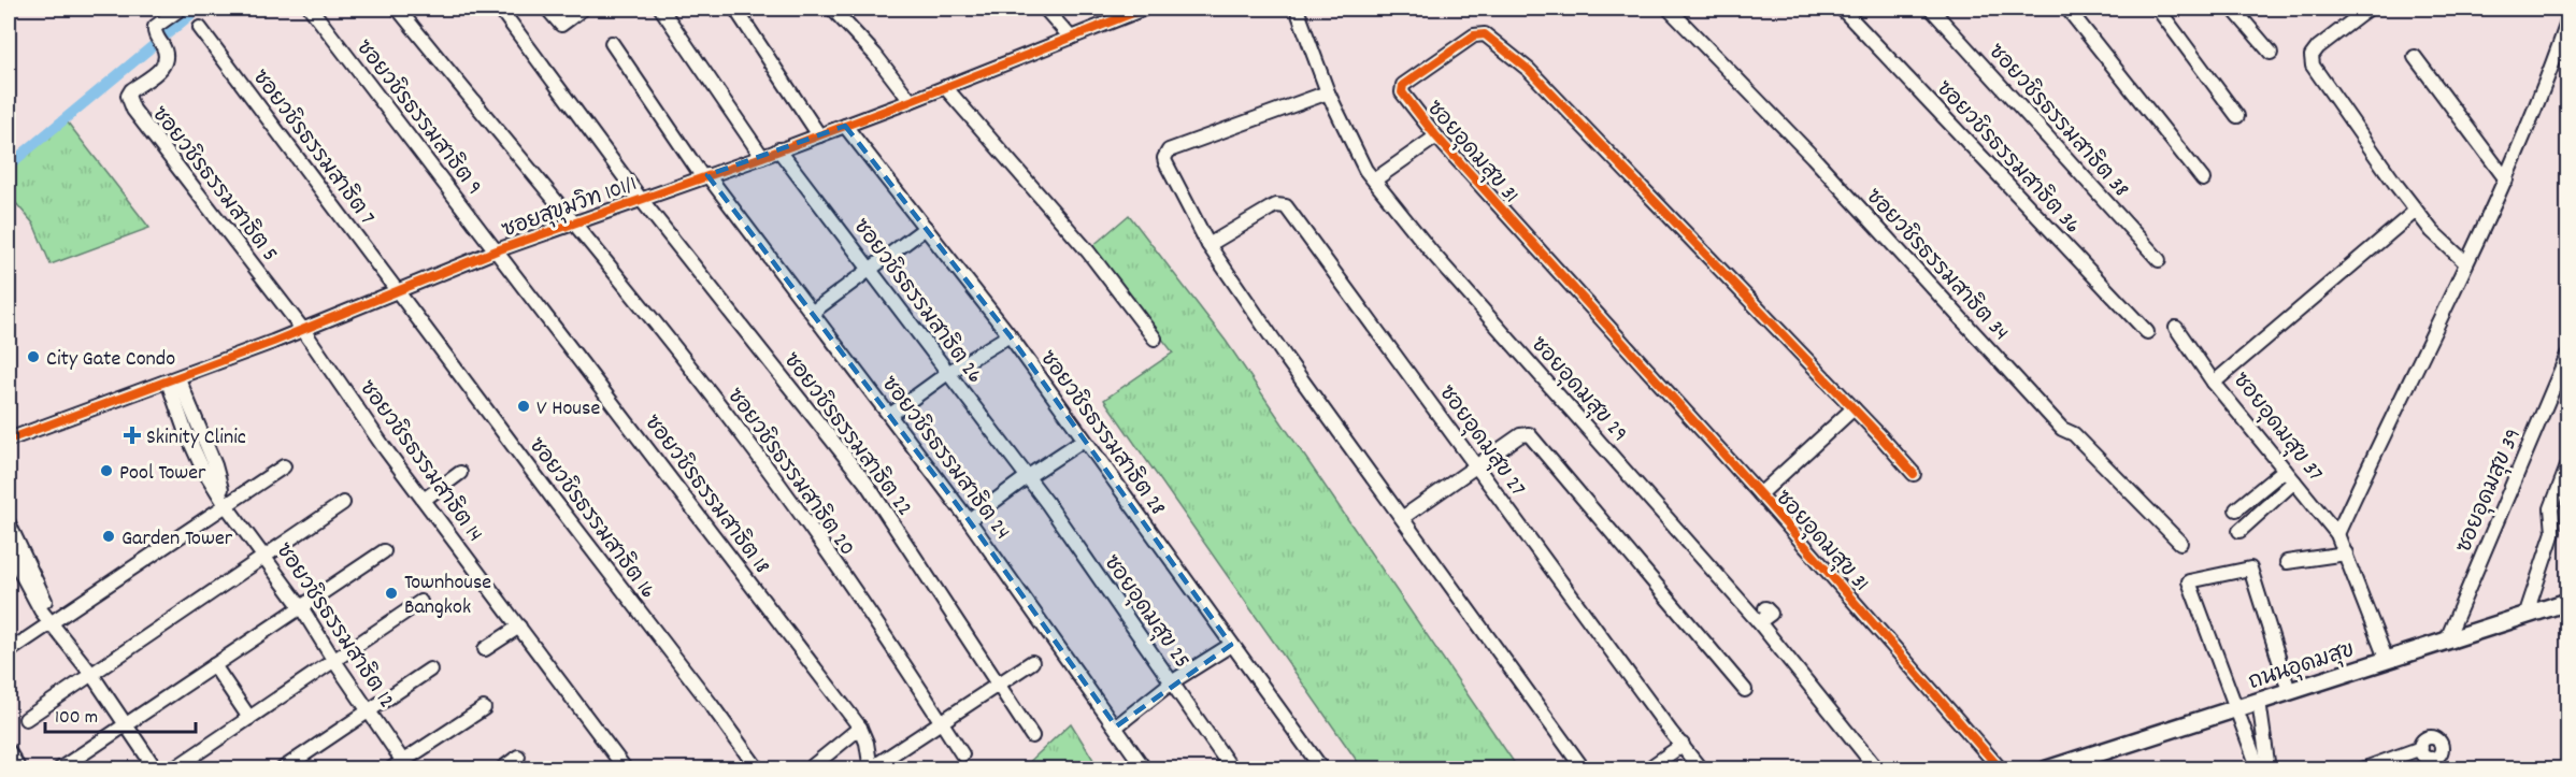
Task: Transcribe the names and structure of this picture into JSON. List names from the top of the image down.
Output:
{
  "streets": {
    "main road": ["ถนนอุดมสุข"],
    "street": [
      "ซอยวชิรธรรมสาธิต 9",
      "ซอยวชิรธรรมสาธิต 38",
      "ซอยวชิรธรรมสาธิต 7",
      "ซอยอุดมสุข 31",
      "ซอยวชิรธรรมสาธิต 36",
      "ซอยวชิรธรรมสาธิต 5",
      "ซอยสุขุมวิท 101/1",
      "ซอยวชิรธรรมสาธิต 34",
      "ซอยวชิรธรรมสาธิต 26",
      "ซอยอุดมสุข 29",
      "ซอยอุดมสุข 37",
      "ซอยวชิรธรรมสาธิต 28",
      "ซอยวชิรธรรมสาธิต 22",
      "ซอยอุดมสุข 27",
      "ซอยวชิรธรรมสาธิต 24",
      "ซอยวชิรธรรมสาธิต 14",
      "ซอยวชิรธรรมสาธิต 20",
      "ซอยอุดมสุข 39",
      "ซอยวชิรธรรมสาธิต 18",
      "ซอยวชิรธรรมสาธิต 16",
      "ซอยอุดมสุข 25",
      "ซอยวชิรธรรมสาธิต 12"
    ]
  },
  "crossings": [
    ["ซอยวชิรธรรมสาธิต 9", "ซอยสุขุมวิท 101/1"],
    ["ซอยวชิรธรรมสาธิต 9", "ซอยวชิรธรรมสาธิต 18"],
    ["ซอยวชิรธรรมสาธิต 7", "ซอยสุขุมวิท 101/1"],
    ["ซอยวชิรธรรมสาธิต 7", "ซอยวชิรธรรมสาธิต 16"],
    ["ซอยวชิรธรรมสาธิต 5", "ซอยสุขุมวิท 101/1"],
    ["ซอยวชิรธรรมสาธิต 5", "ซอยวชิรธรรมสาธิต 14"],
    ["ซอยสุขุมวิท 101/1", "ซอยวชิรธรรมสาธิต 26"],
    ["ซอยสุขุมวิท 101/1", "ซอยวชิรธรรมสาธิต 28"],
    ["ซอยสุขุมวิท 101/1", "ซอยวชิรธรรมสาธิต 22"],
    ["ซอยสุขุมวิท 101/1", "ซอยวชิรธรรมสาธิต 24"],
    ["ซอยสุขุมวิท 101/1", "ซอยวชิรธรรมสาธิต 14"],
    ["ซอยสุขุมวิท 101/1", "ซอยวชิรธรรมสาธิต 20"],
    ["ซอยสุขุมวิท 101/1", "ซอยวชิรธรรมสาธิต 18"],
    ["ซอยสุขุมวิท 101/1", "ซอยวชิรธรรมสาธิต 16"],
    ["ซอยสุขุมวิท 101/1", "ซอยวชิรธรรมสาธิต 12"],
    ["ซอยวชิรธรรมสาธิต 26", "ซอยอุดมสุข 25"],
    ["ซอยอุดมสุข 37", "ถนนอุดมสุข"],
    ["ซอยอุดมสุข 39", "ถนนอุดมสุข"]
  ],
  "places": {
    "other": [
      "City Gate Condo",
      "V House",
      "Pool Tower",
      "Garden Tower",
      "Townhouse Bangkok"
    ],
    "health": ["Skinity Clinic"]
  },
  "scale_bar": "100 m"
}
